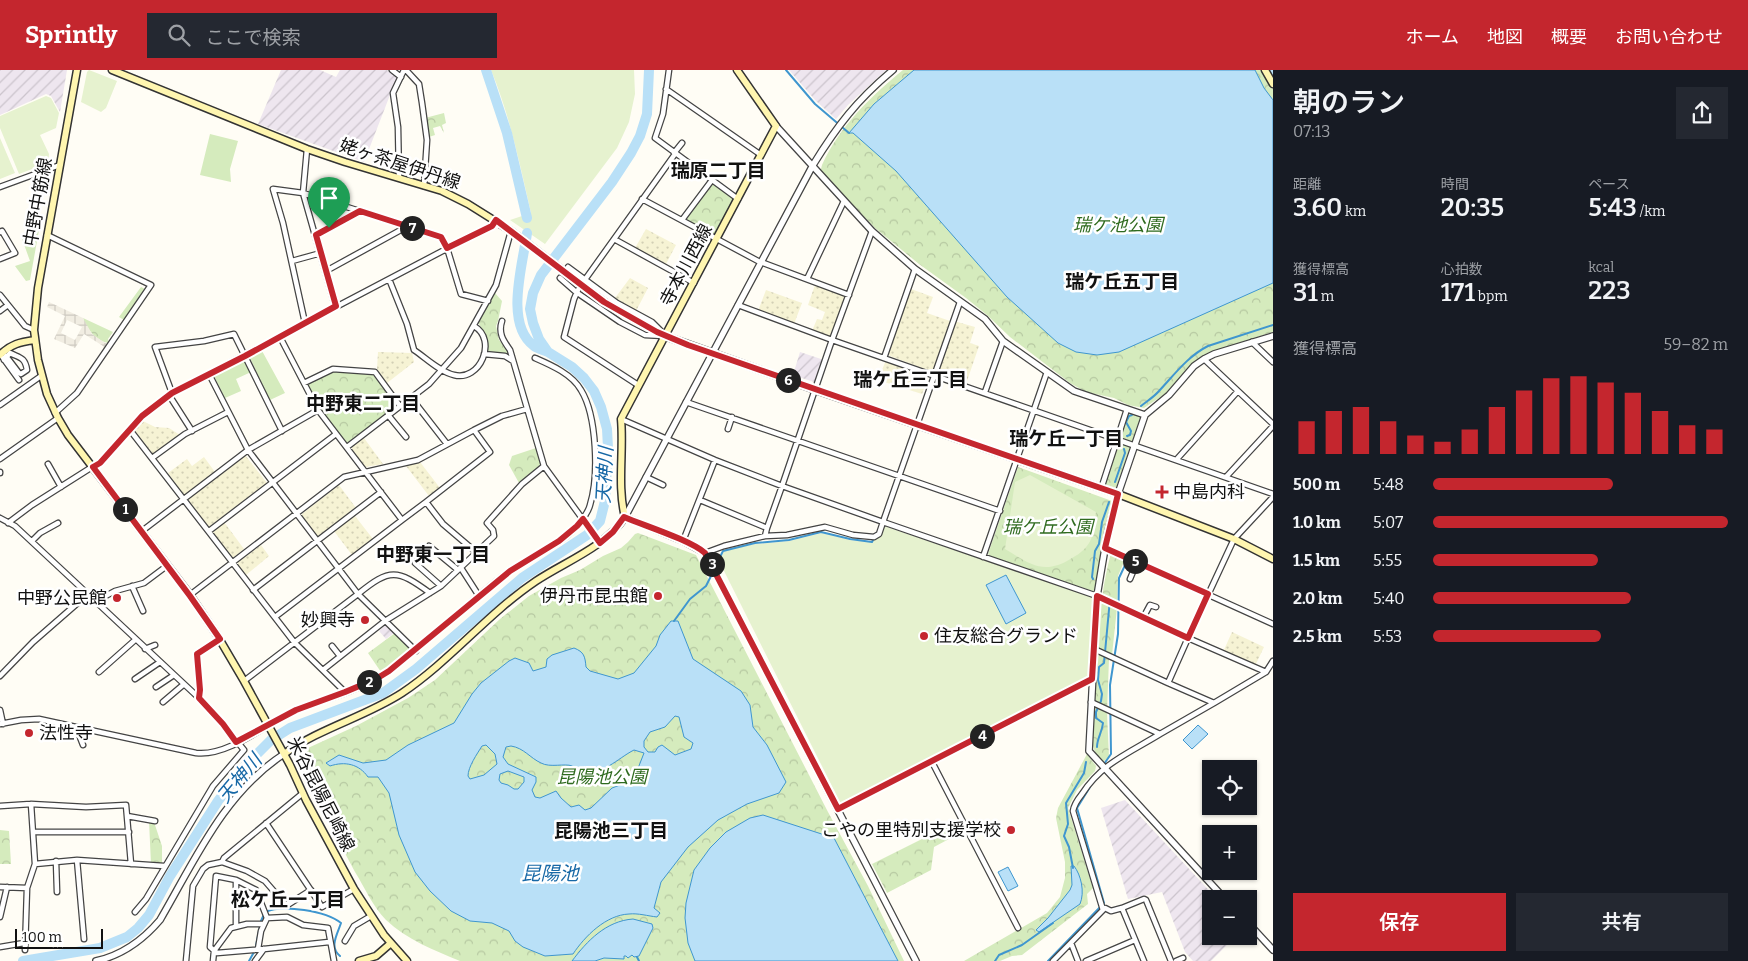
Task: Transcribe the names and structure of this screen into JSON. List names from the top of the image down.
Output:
{
  "streets": {
    "main road": [
      "姥ヶ茶屋伊丹線",
      "中野中筋線",
      "寺本川西線",
      "米谷昆陽尼崎線"
    ]
  },
  "crossings": [
    ["姥ヶ茶屋伊丹線", "寺本川西線"],
    ["中野中筋線", "米谷昆陽尼崎線"]
  ],
  "districts": [
    "瑞原二丁目",
    "瑞ケ丘五丁目",
    "瑞ケ丘三丁目",
    "中野東二丁目",
    "瑞ケ丘一丁目",
    "中野東一丁目",
    "昆陽池三丁目",
    "松ケ丘一丁目"
  ],
  "water": ["天神川", "昆陽池"],
  "parks": ["瑞ケ池公園", "瑞ケ丘公園", "昆陽池公園"],
  "places": {
    "health": ["中島内科"],
    "other": [
      "伊丹市昆虫館",
      "中野公民館",
      "妙興寺",
      "住友総合グランド",
      "法性寺",
      "こやの里特別支援学校"
    ]
  },
  "scale_bar": "100 m",
  "page": {
    "header": "Sprintly",
    "search": "ここで検索",
    "nav": [
      "ホーム",
      "地図",
      "概要",
      "お問い合わせ"
    ],
    "heading": ["朝のラン", "07:13"],
    "stats": [
      ["距離", "3.60 km"],
      ["時間", "20:35"],
      ["ペース", "5:43 /km"],
      ["獲得標高", "31 m"],
      ["心拍数", "171 bpm"],
      ["kcal", "223"]
    ],
    "pins": [
      "7",
      "6",
      "1",
      "5",
      "3",
      "2",
      "4"
    ],
    "chart": ["獲得標高", "59–82 m"],
    "list": [
      {
        "name": "500 m",
        "note": "5:48"
      },
      {
        "name": "1.0 km",
        "note": "5:07"
      },
      {
        "name": "1.5 km",
        "note": "5:55"
      },
      {
        "name": "2.0 km",
        "note": "5:40"
      },
      {
        "name": "2.5 km",
        "note": "5:53"
      }
    ],
    "map_buttons": ["+", "−"],
    "buttons": ["保存", "共有"],
    "scale": "100 m"
  }
}
